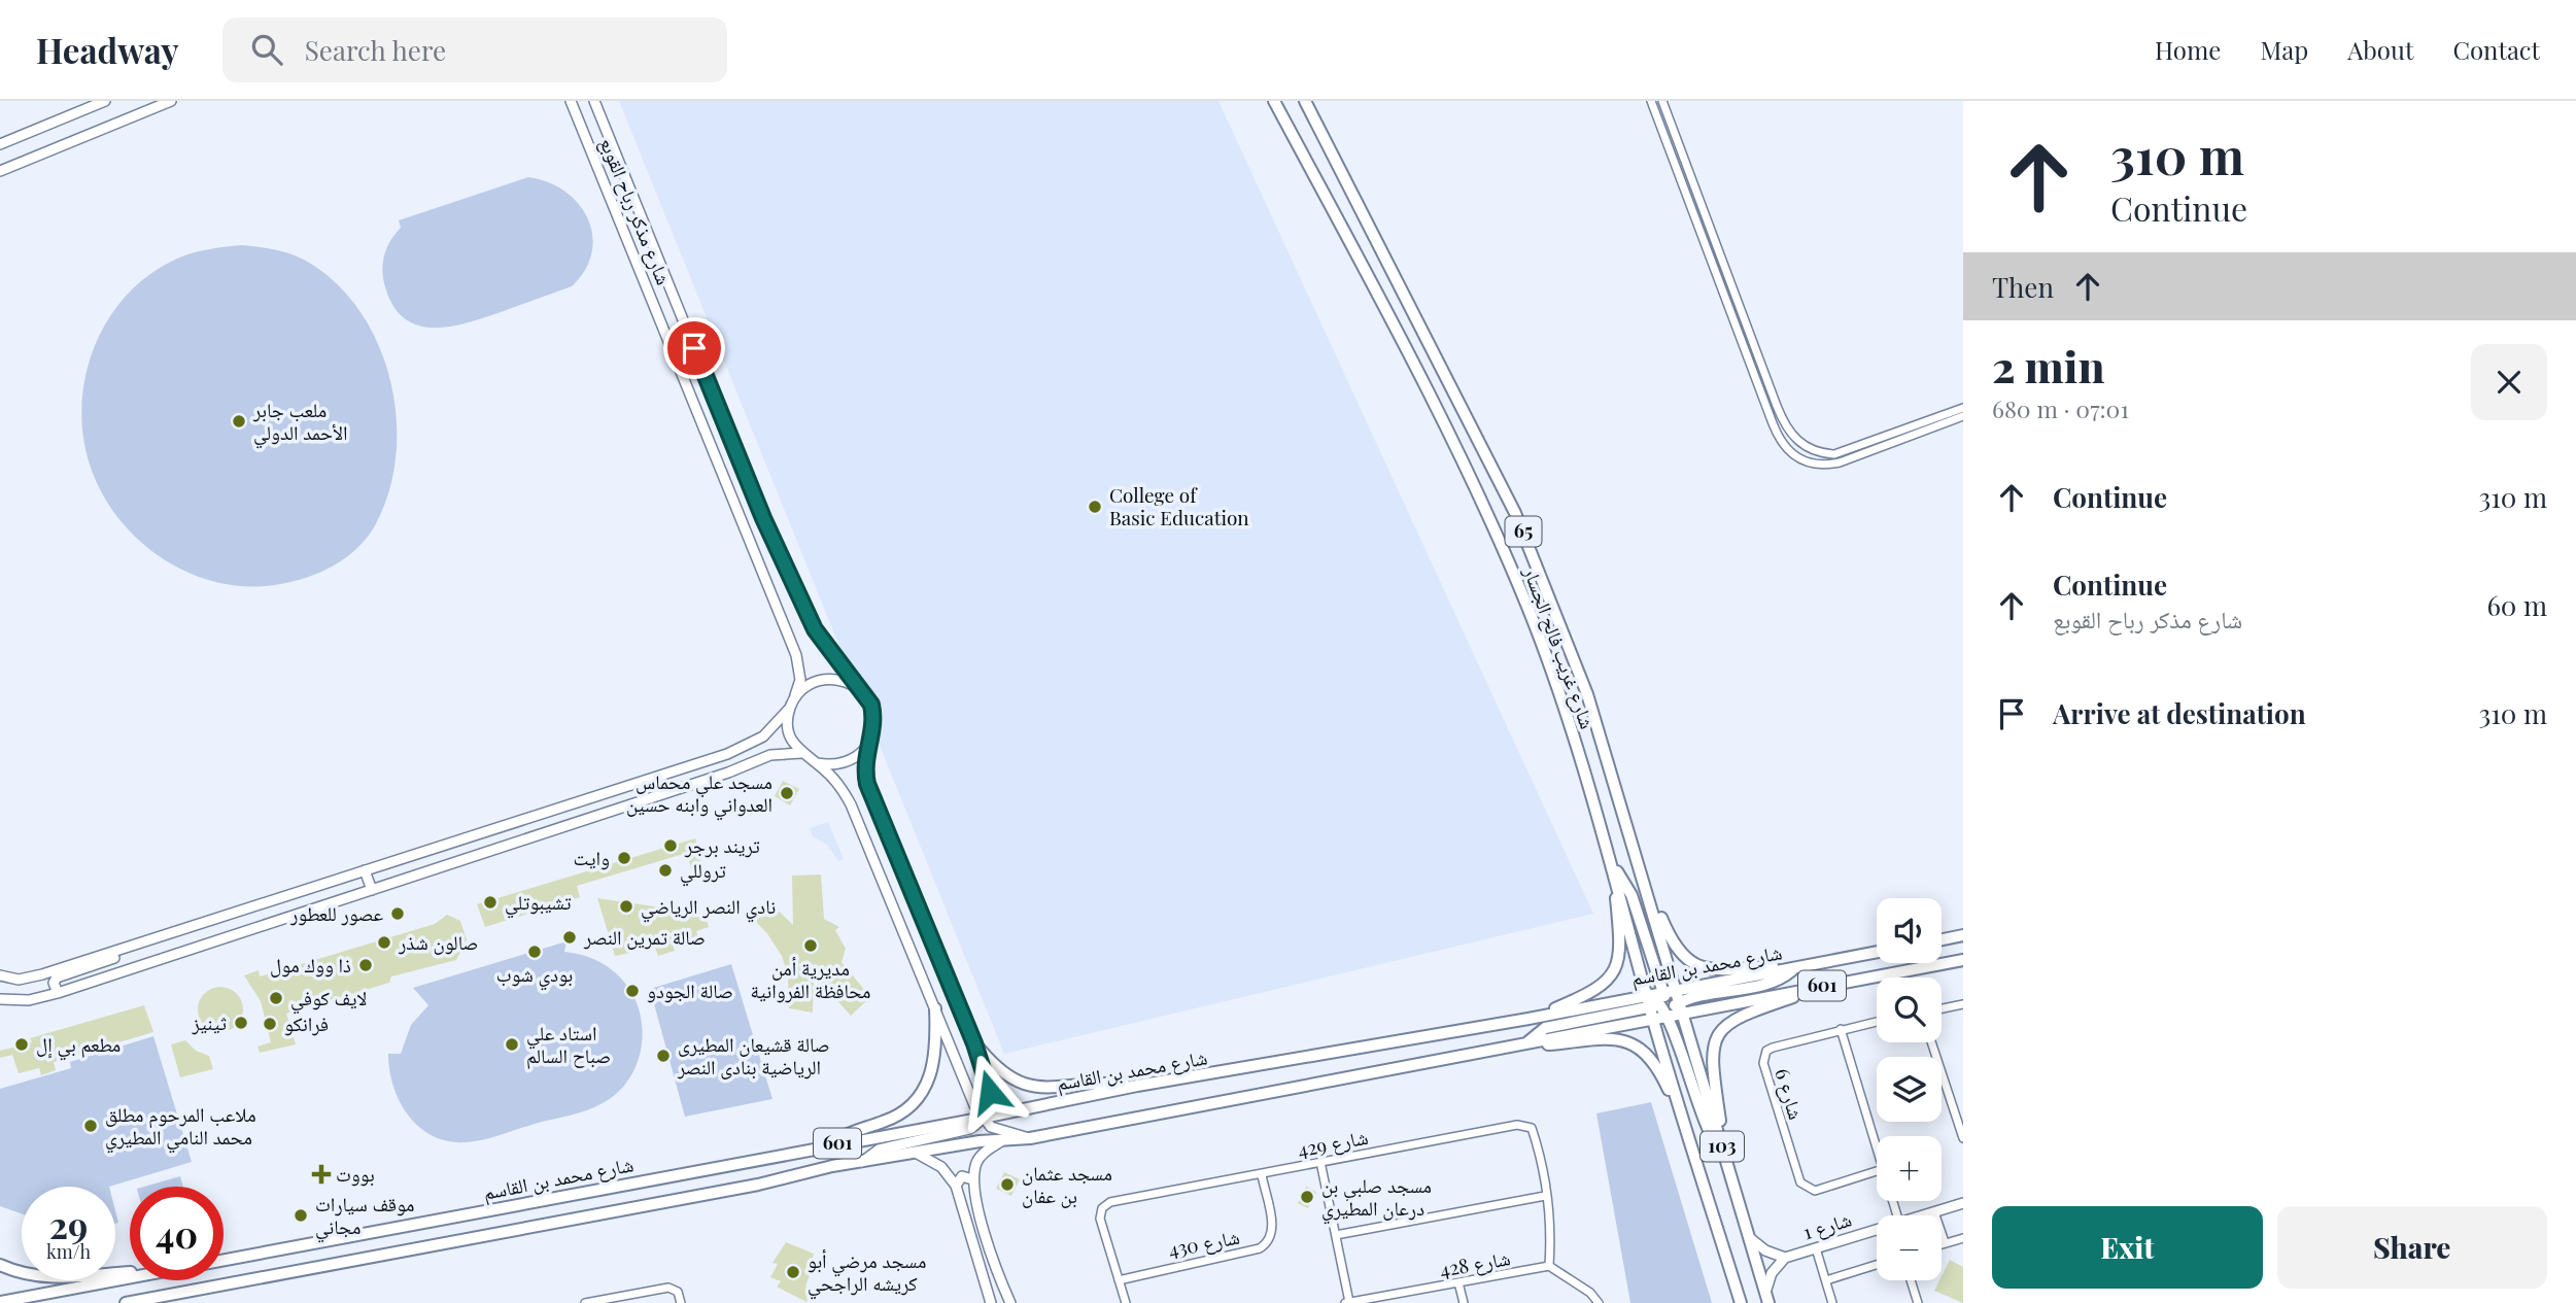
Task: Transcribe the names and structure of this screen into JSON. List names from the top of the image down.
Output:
{
  "streets": {
    "main road": [
      "65",
      "شارع غريب فالح الجسار",
      "شارع محمد بن القاسم",
      "601",
      "103"
    ],
    "street": [
      "شارع مذكر رباح القوبع",
      "شارع 6",
      "شارع 429",
      "شارع 1",
      "شارع 430",
      "شارع 428"
    ]
  },
  "crossings": [
    ["شارع غريب فالح الجسار", "شارع محمد بن القاسم"],
    ["شارع محمد بن القاسم", "103"],
    ["شارع 429", "شارع 430"],
    ["شارع 429", "شارع 428"],
    ["103", "شارع 1"]
  ],
  "places": {
    "other": [
      "ملعب جابر الأحمد الدولي",
      "College of Basic Education",
      "مسجد علي محماس العدواني وابنه حسين",
      "تريند برجر",
      "وايت",
      "تروللي",
      "تشيبوتلي",
      "نادي النصر الرياضي",
      "عصور للعطور",
      "صالة تمرين النصر",
      "صالون شذر",
      "مديرية أمن محافظة الفروانية",
      "بودي شوب",
      "ذا ووك مول",
      "صالة الجودو",
      "لايف كوفي",
      "ثينيز",
      "فرانكو",
      "مطعم بي إل",
      "استاد علي صباح السالم",
      "صالة قشيعان المطيرى الرياضية بنادى النصر",
      "ملاعب المرحوم مطلق محمد النامي المطيري",
      "مسجد عثمان بن عفان",
      "مسجد صلبي بن درعان المطيري",
      "موقف سيارات مجاني",
      "مسجد مرضي أبو كريشه الراجحي"
    ],
    "health": ["بووت"]
  },
  "page": {
    "header": "Headway",
    "search": "Search here",
    "nav": [
      "Home",
      "Map",
      "About",
      "Contact"
    ],
    "turn": ["310 m", "Continue"],
    "then": "Then",
    "heading": ["2 min", "680 m · 07:01"],
    "list": [
      {
        "name": "Continue",
        "value": "310 m"
      },
      {
        "name": "Continue",
        "note": "شارع مذكر رباح القوبع",
        "value": "60 m"
      },
      {
        "name": "Arrive at destination",
        "value": "310 m"
      }
    ],
    "map_buttons": ["+", "−"],
    "speed": "29 km/h",
    "limit": "40",
    "buttons": ["Exit", "Share"]
  }
}
